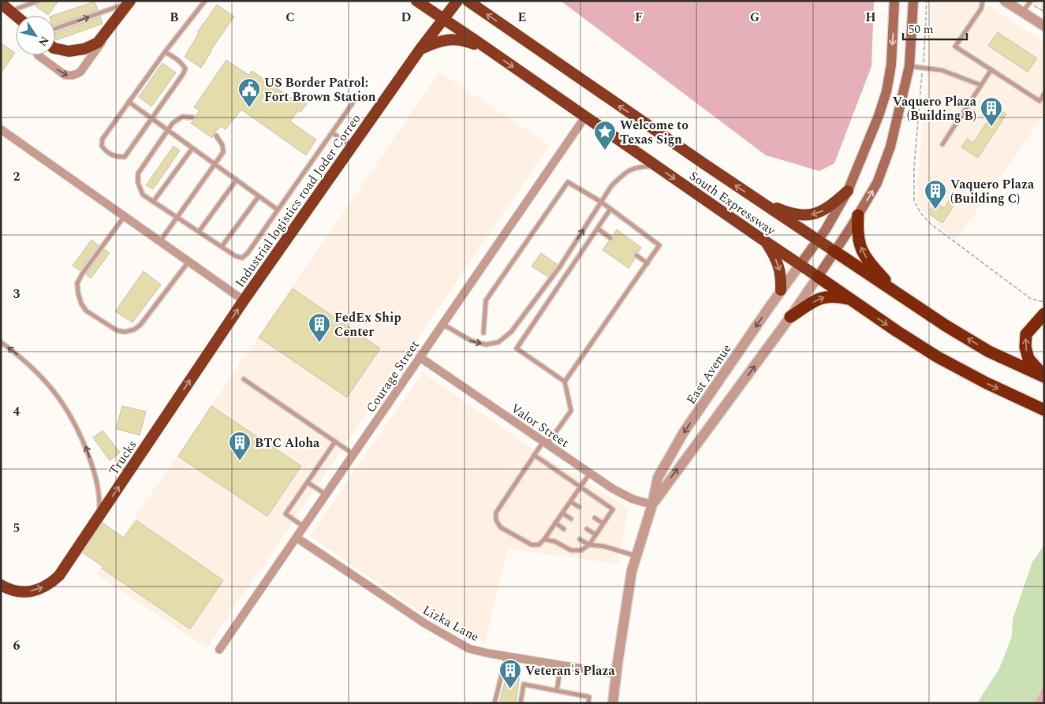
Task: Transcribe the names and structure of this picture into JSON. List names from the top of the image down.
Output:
{
  "streets": {
    "highway": ["Industrial logistics road Joder Correo", "South Expressway", "Trucks"],
    "street": [
      "East Avenue",
      "Courage Street",
      "Valor Street",
      "Lizka Lane"
    ]
  },
  "crossings": [
    ["Industrial logistics road Joder Correo", "South Expressway"],
    ["Industrial logistics road Joder Correo", "Trucks"],
    ["South Expressway", "East Avenue"],
    ["South Expressway", "Courage Street"],
    ["East Avenue", "Valor Street"],
    ["East Avenue", "Lizka Lane"],
    ["Courage Street", "Valor Street"],
    ["Courage Street", "Lizka Lane"]
  ],
  "one_way": ["Trucks"],
  "places": {
    "public building": ["US Border Patrol: Fort Brown Station"],
    "building": [
      "Vaquero Plaza (Building B)",
      "Vaquero Plaza (Building C)",
      "FedEx Ship Center",
      "BTC Aloha",
      "Veteran's Plaza"
    ],
    "place": ["Welcome to Texas Sign"]
  },
  "scale_bar": "50 m",
  "north": "bottom right",
  "grid": {
    "columns": [
      "B",
      "C",
      "D",
      "E",
      "F",
      "G",
      "H"
    ],
    "rows": [
      "2",
      "3",
      "4",
      "5",
      "6"
    ]
  }
}
